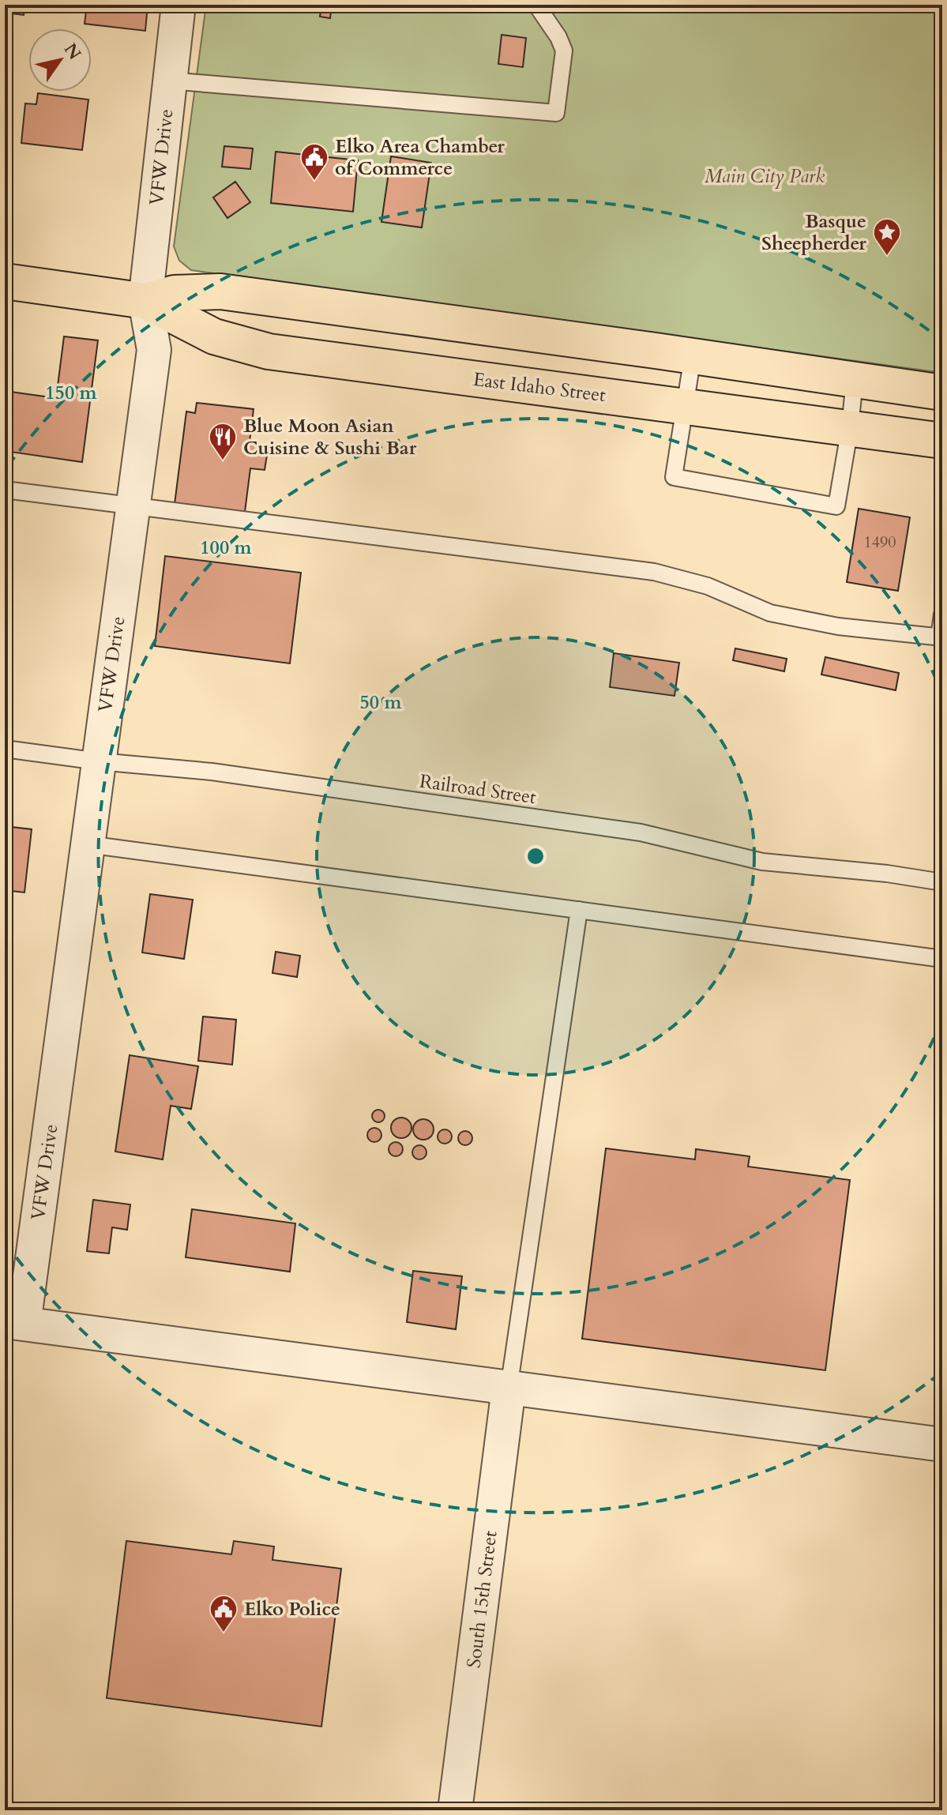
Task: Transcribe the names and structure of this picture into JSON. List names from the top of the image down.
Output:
{
  "streets": {
    "main road": ["East Idaho Street"],
    "street": ["VFW Drive", "South 15th Street"],
    "lane": ["Railroad Street"]
  },
  "crossings": [
    ["VFW Drive", "East Idaho Street"],
    ["VFW Drive", "Railroad Street"]
  ],
  "parks": ["Main City Park"],
  "places": {
    "public building": ["Elko Area Chamber of Commerce", "Elko Police"],
    "place": ["Basque Sheepherder"],
    "restaurant": ["Blue Moon Asian Cuisine & Sushi Bar"]
  },
  "house_numbers": ["1490"],
  "north": "top right",
  "rings": ["150 m", "100 m", "50 m"]
}
